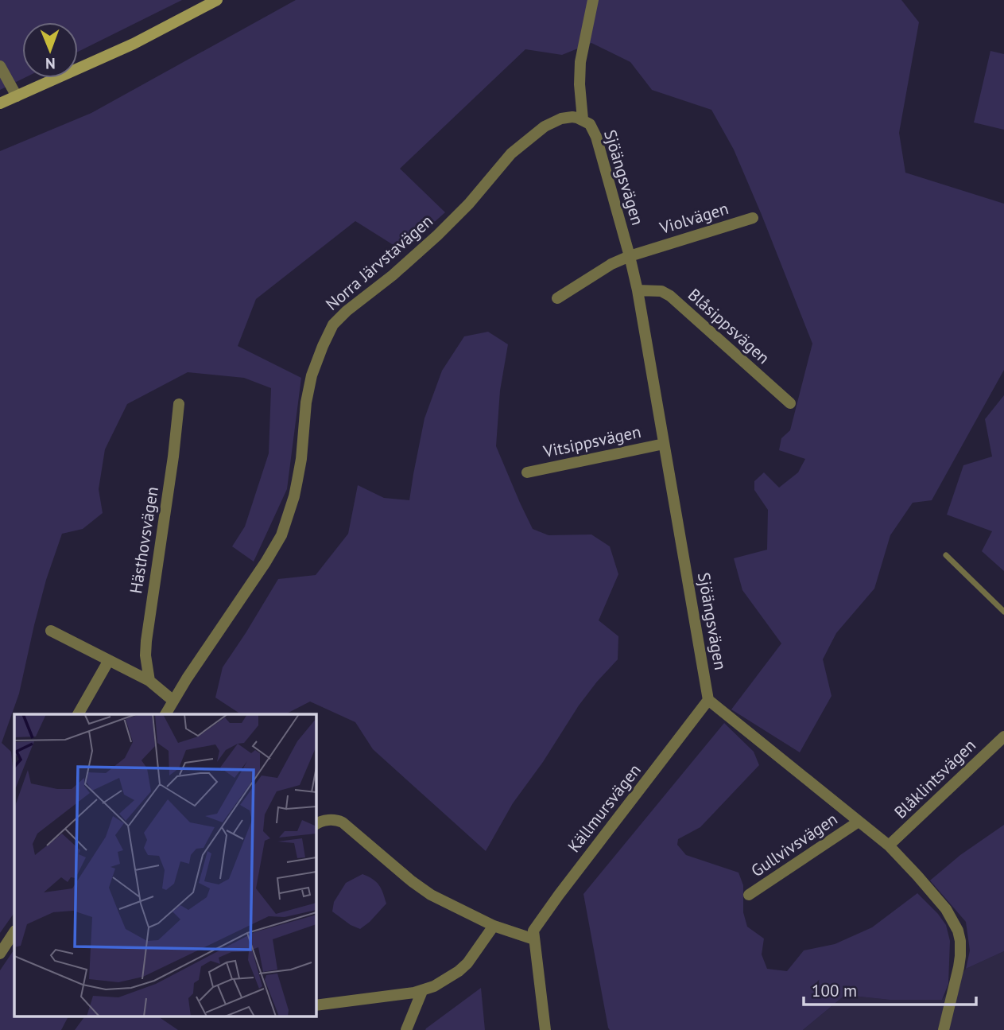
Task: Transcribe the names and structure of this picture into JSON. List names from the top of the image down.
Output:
{
  "streets": {
    "street": [
      "Sjöängsvägen",
      "Violvägen",
      "Norra Järvstavägen",
      "Blåsippsvägen",
      "Vitsippsvägen",
      "Hästhovsvägen",
      "Blåklintsvägen",
      "Källmursvägen",
      "Gullvivsvägen"
    ]
  },
  "crossings": [
    ["Sjöängsvägen", "Violvägen"],
    ["Sjöängsvägen", "Norra Järvstavägen"],
    ["Sjöängsvägen", "Blåsippsvägen"],
    ["Sjöängsvägen", "Vitsippsvägen"],
    ["Sjöängsvägen", "Källmursvägen"]
  ],
  "scale_bar": "100 m",
  "north": "bottom"
}
